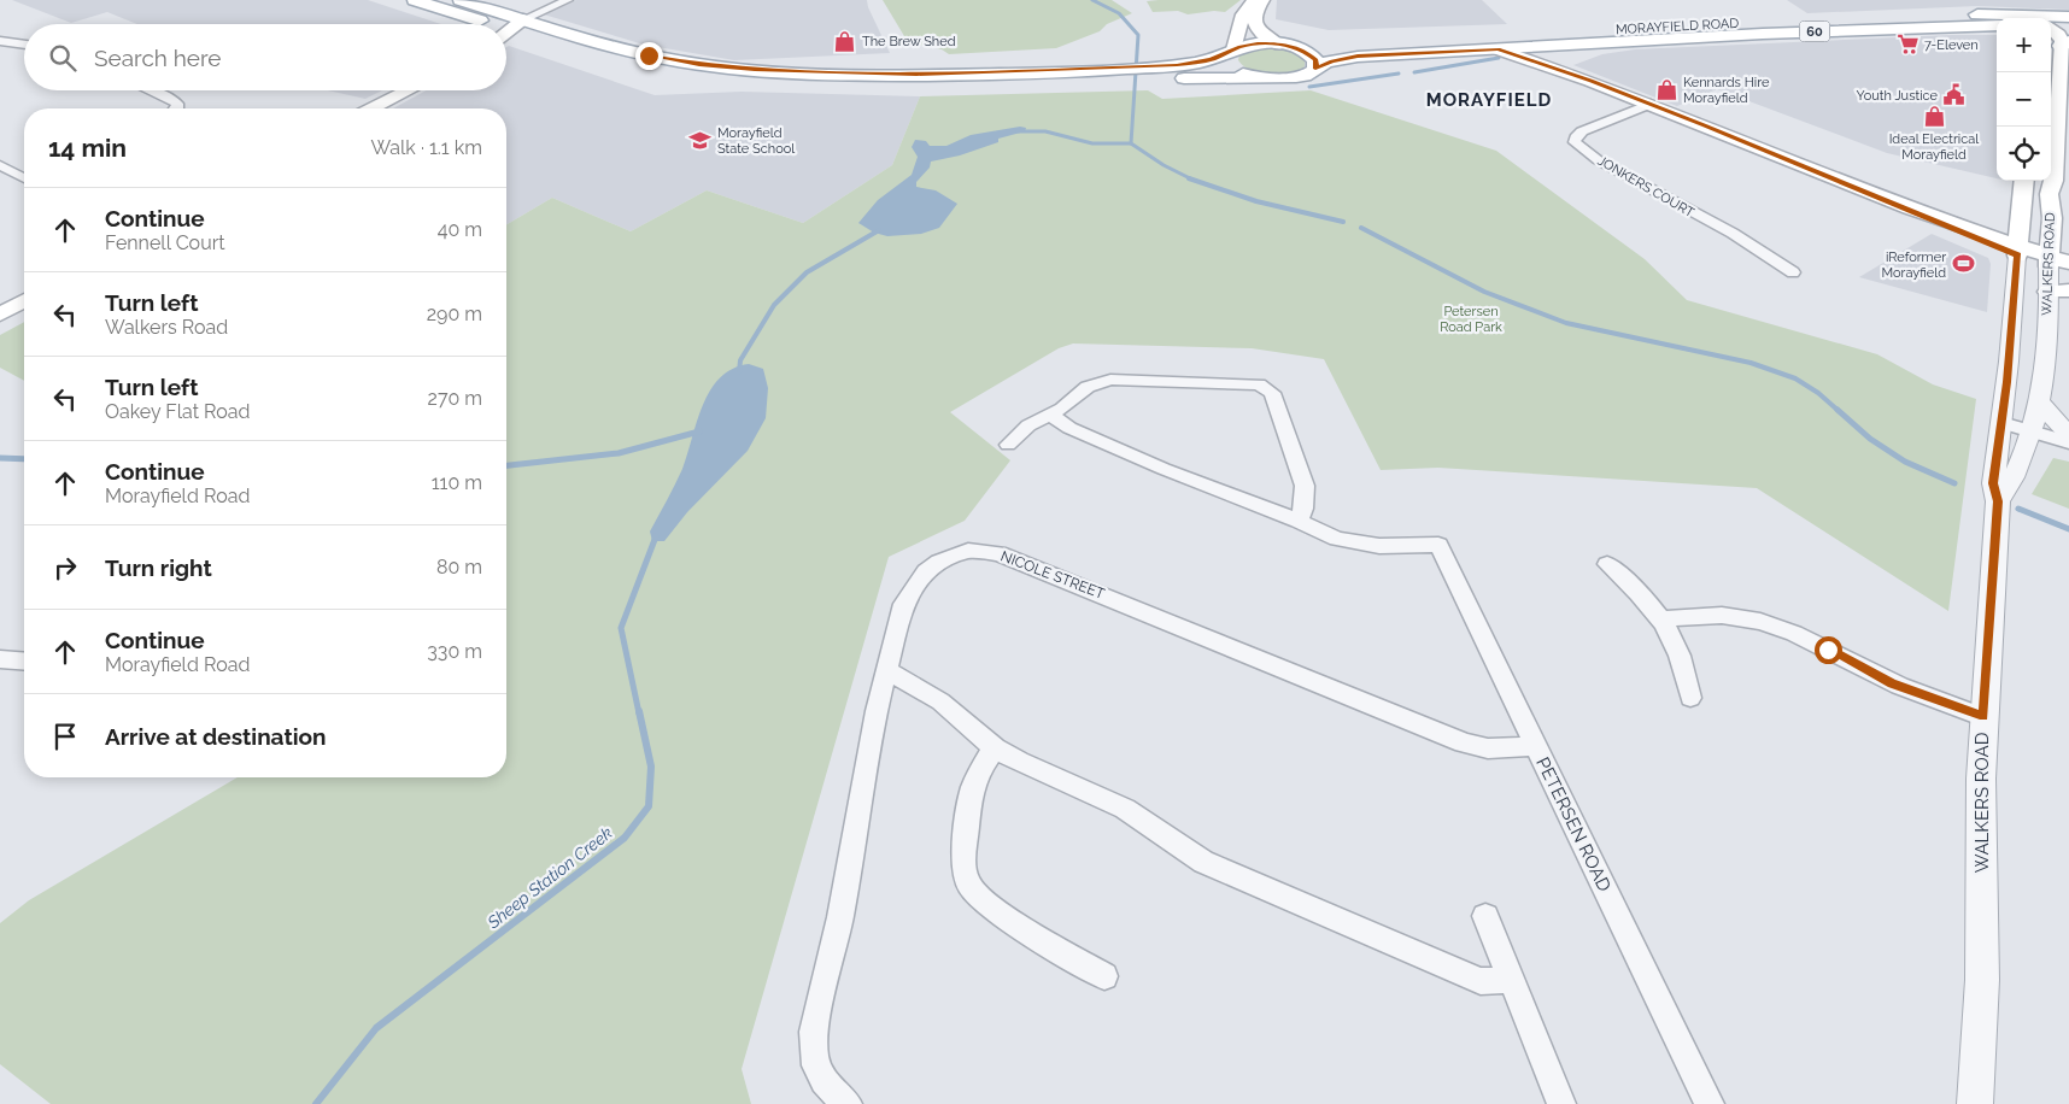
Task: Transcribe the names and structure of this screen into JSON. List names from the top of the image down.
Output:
{
  "streets": {
    "main road": ["MORAYFIELD ROAD", "60", "WALKERS ROAD"],
    "street": ["JONKERS COURT", "NICOLE STREET", "PETERSEN ROAD"]
  },
  "crossings": [
    ["MORAYFIELD ROAD", "60"],
    ["NICOLE STREET", "PETERSEN ROAD"]
  ],
  "districts": ["MORAYFIELD"],
  "water": ["Sheep Station Creek"],
  "parks": ["Petersen Road Park"],
  "places": {
    "shop": ["The Brew Shed", "Kennards Hire Morayfield", "Ideal Electrical Morayfield"],
    "supermarket": ["7-Eleven"],
    "public building": ["Youth Justice"],
    "school or university": ["Morayfield State School"],
    "sports": ["iReformer Morayfield"]
  },
  "page": {
    "map_buttons": ["+", "−"],
    "search": "Search here",
    "heading": ["14 min", "Walk · 1.1 km"],
    "list": [
      ["Continue", "Fennell Court", "40 m"],
      ["Turn left", "Walkers Road", "290 m"],
      ["Turn left", "Oakey Flat Road", "270 m"],
      ["Continue", "Morayfield Road", "110 m"],
      ["Turn right", "80 m"],
      ["Continue", "Morayfield Road", "330 m"],
      "Arrive at destination"
    ]
  }
}
